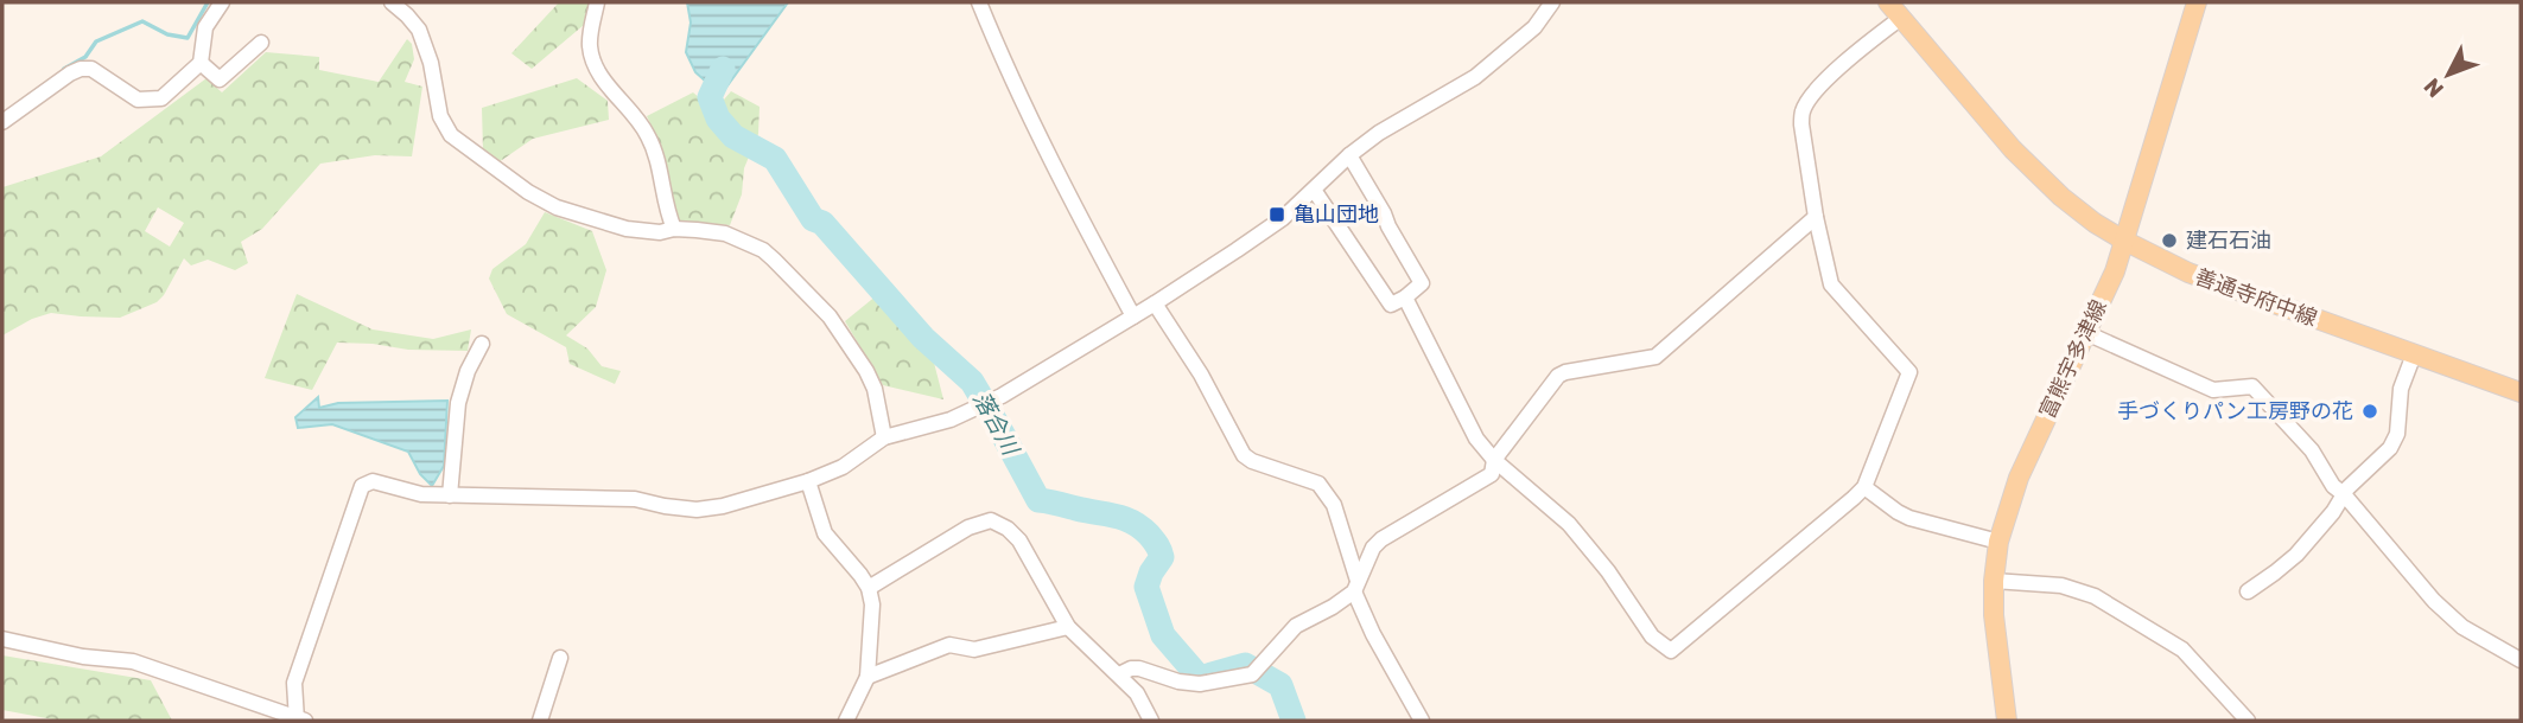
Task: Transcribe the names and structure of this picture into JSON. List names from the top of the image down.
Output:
{
  "streets": {
    "main road": ["善通寺府中線", "富熊宇多津線"]
  },
  "crossings": [
    ["善通寺府中線", "富熊宇多津線"]
  ],
  "water": ["落合川"],
  "places": {
    "transit": ["亀山団地"],
    "other": ["建石石油", "手づくりパン工房野の花"]
  },
  "north": "bottom left"
}
